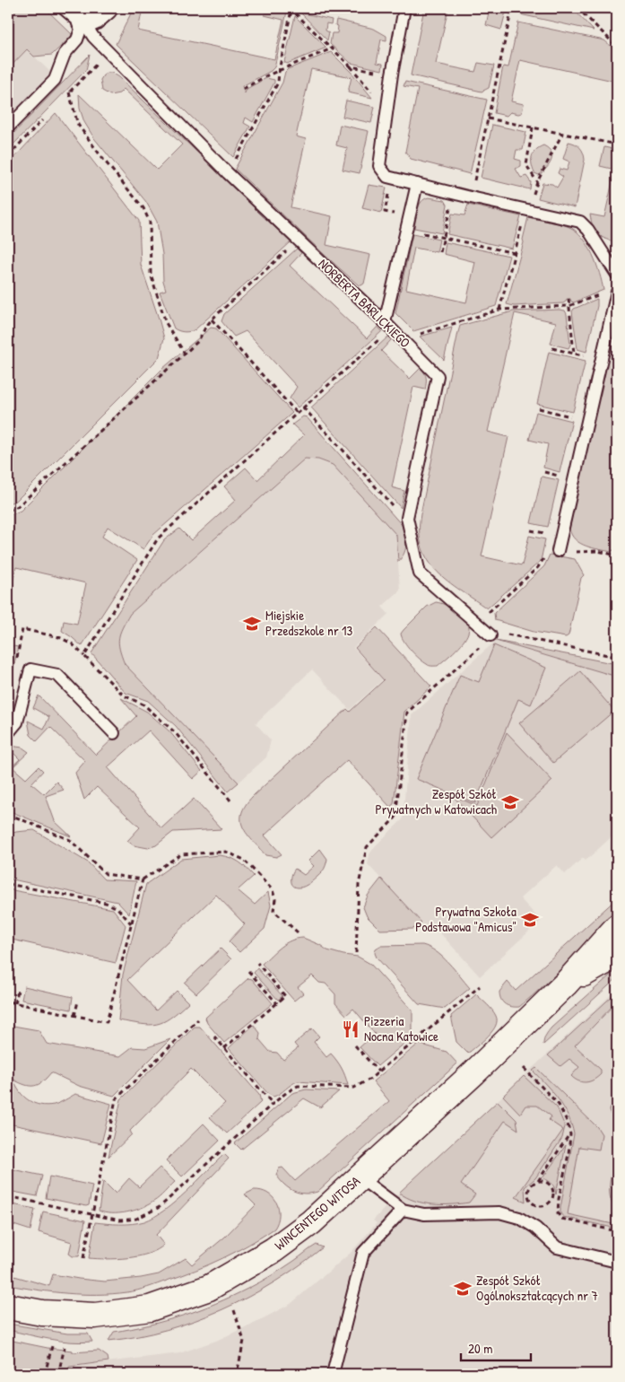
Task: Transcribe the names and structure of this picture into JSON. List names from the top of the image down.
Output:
{
  "streets": {
    "street": ["WINCENTEGO WITOSA"],
    "lane": ["NORBERTA BARLICKIEGO"]
  },
  "places": {
    "school or university": [
      "Miejskie Przedszkole nr 13",
      "Zespół Szkół Prywatnych w Katowicach",
      "Prywatna Szkoła Podstawowa \"Amicus\"",
      "Zespół Szkół Ogólnokształcących nr 7"
    ],
    "restaurant": ["Pizzeria Nocna Katowice"]
  },
  "scale_bar": "20 m"
}
